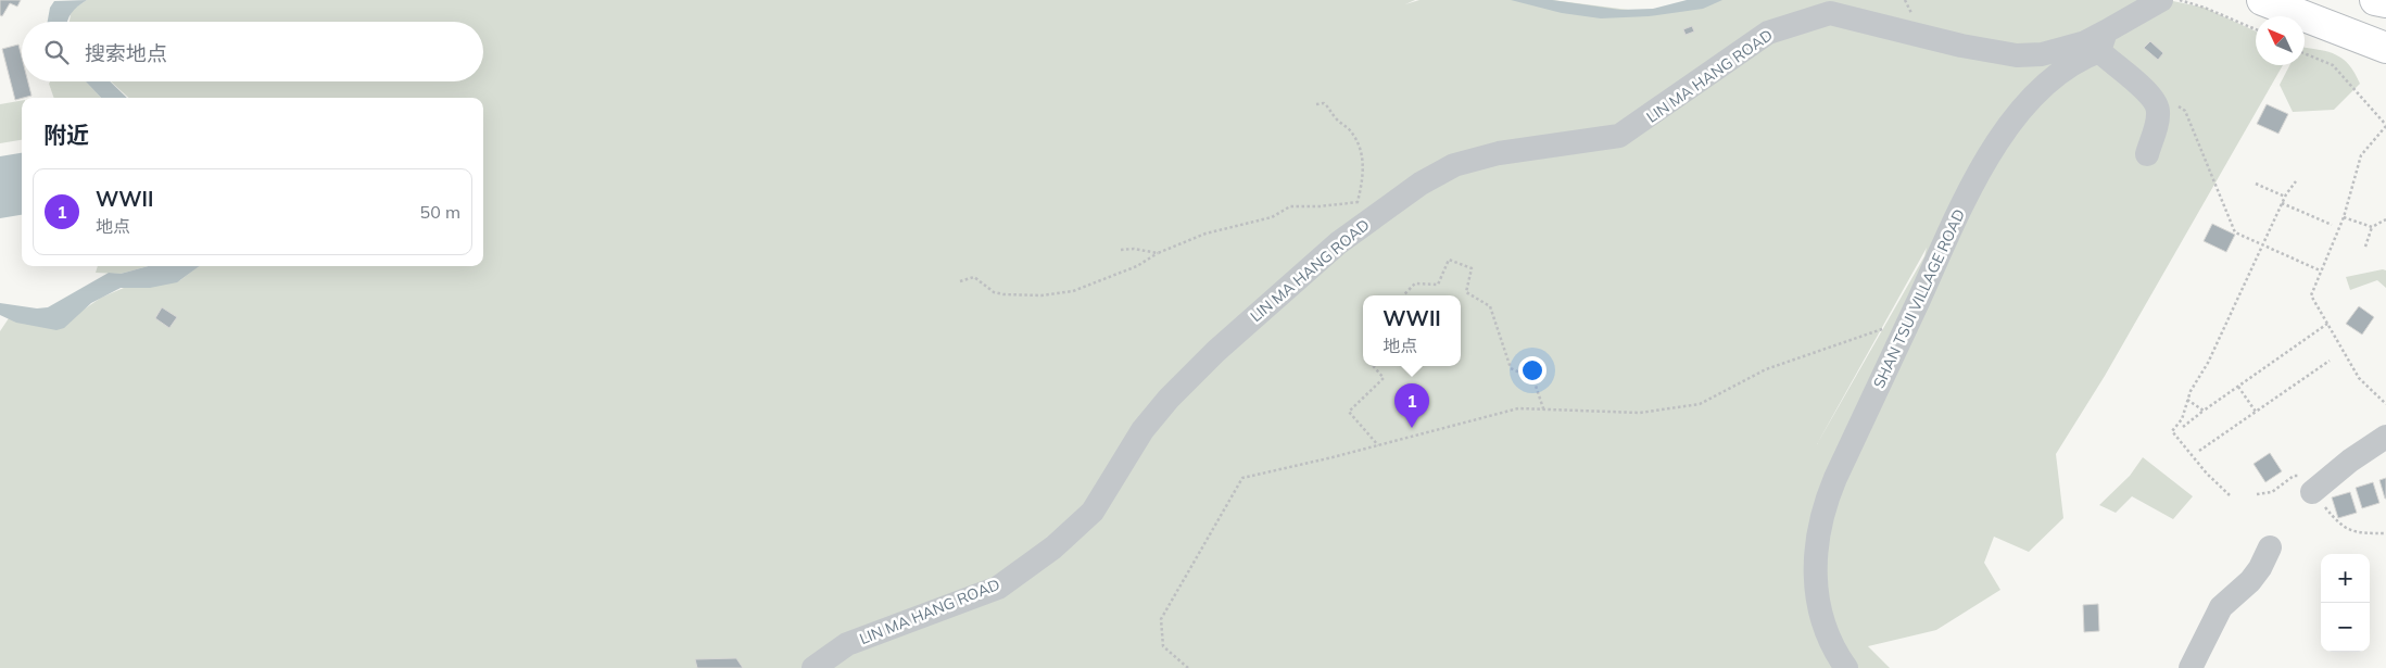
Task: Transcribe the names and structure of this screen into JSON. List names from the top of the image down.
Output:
{
  "streets": {
    "street": ["LIN MA HANG ROAD", "SHAN TSUI VILLAGE ROAD"]
  },
  "crossings": [
    ["LIN MA HANG ROAD", "SHAN TSUI VILLAGE ROAD"]
  ],
  "north": "top left",
  "page": {
    "search": "搜索地点",
    "heading": "附近",
    "list": [
      {
        "mark": "1",
        "name": "WWII",
        "note": "地点",
        "value": "50 m"
      }
    ],
    "popup": ["WWII", "地点"],
    "pins": "1",
    "map_buttons": ["+", "−"]
  }
}
